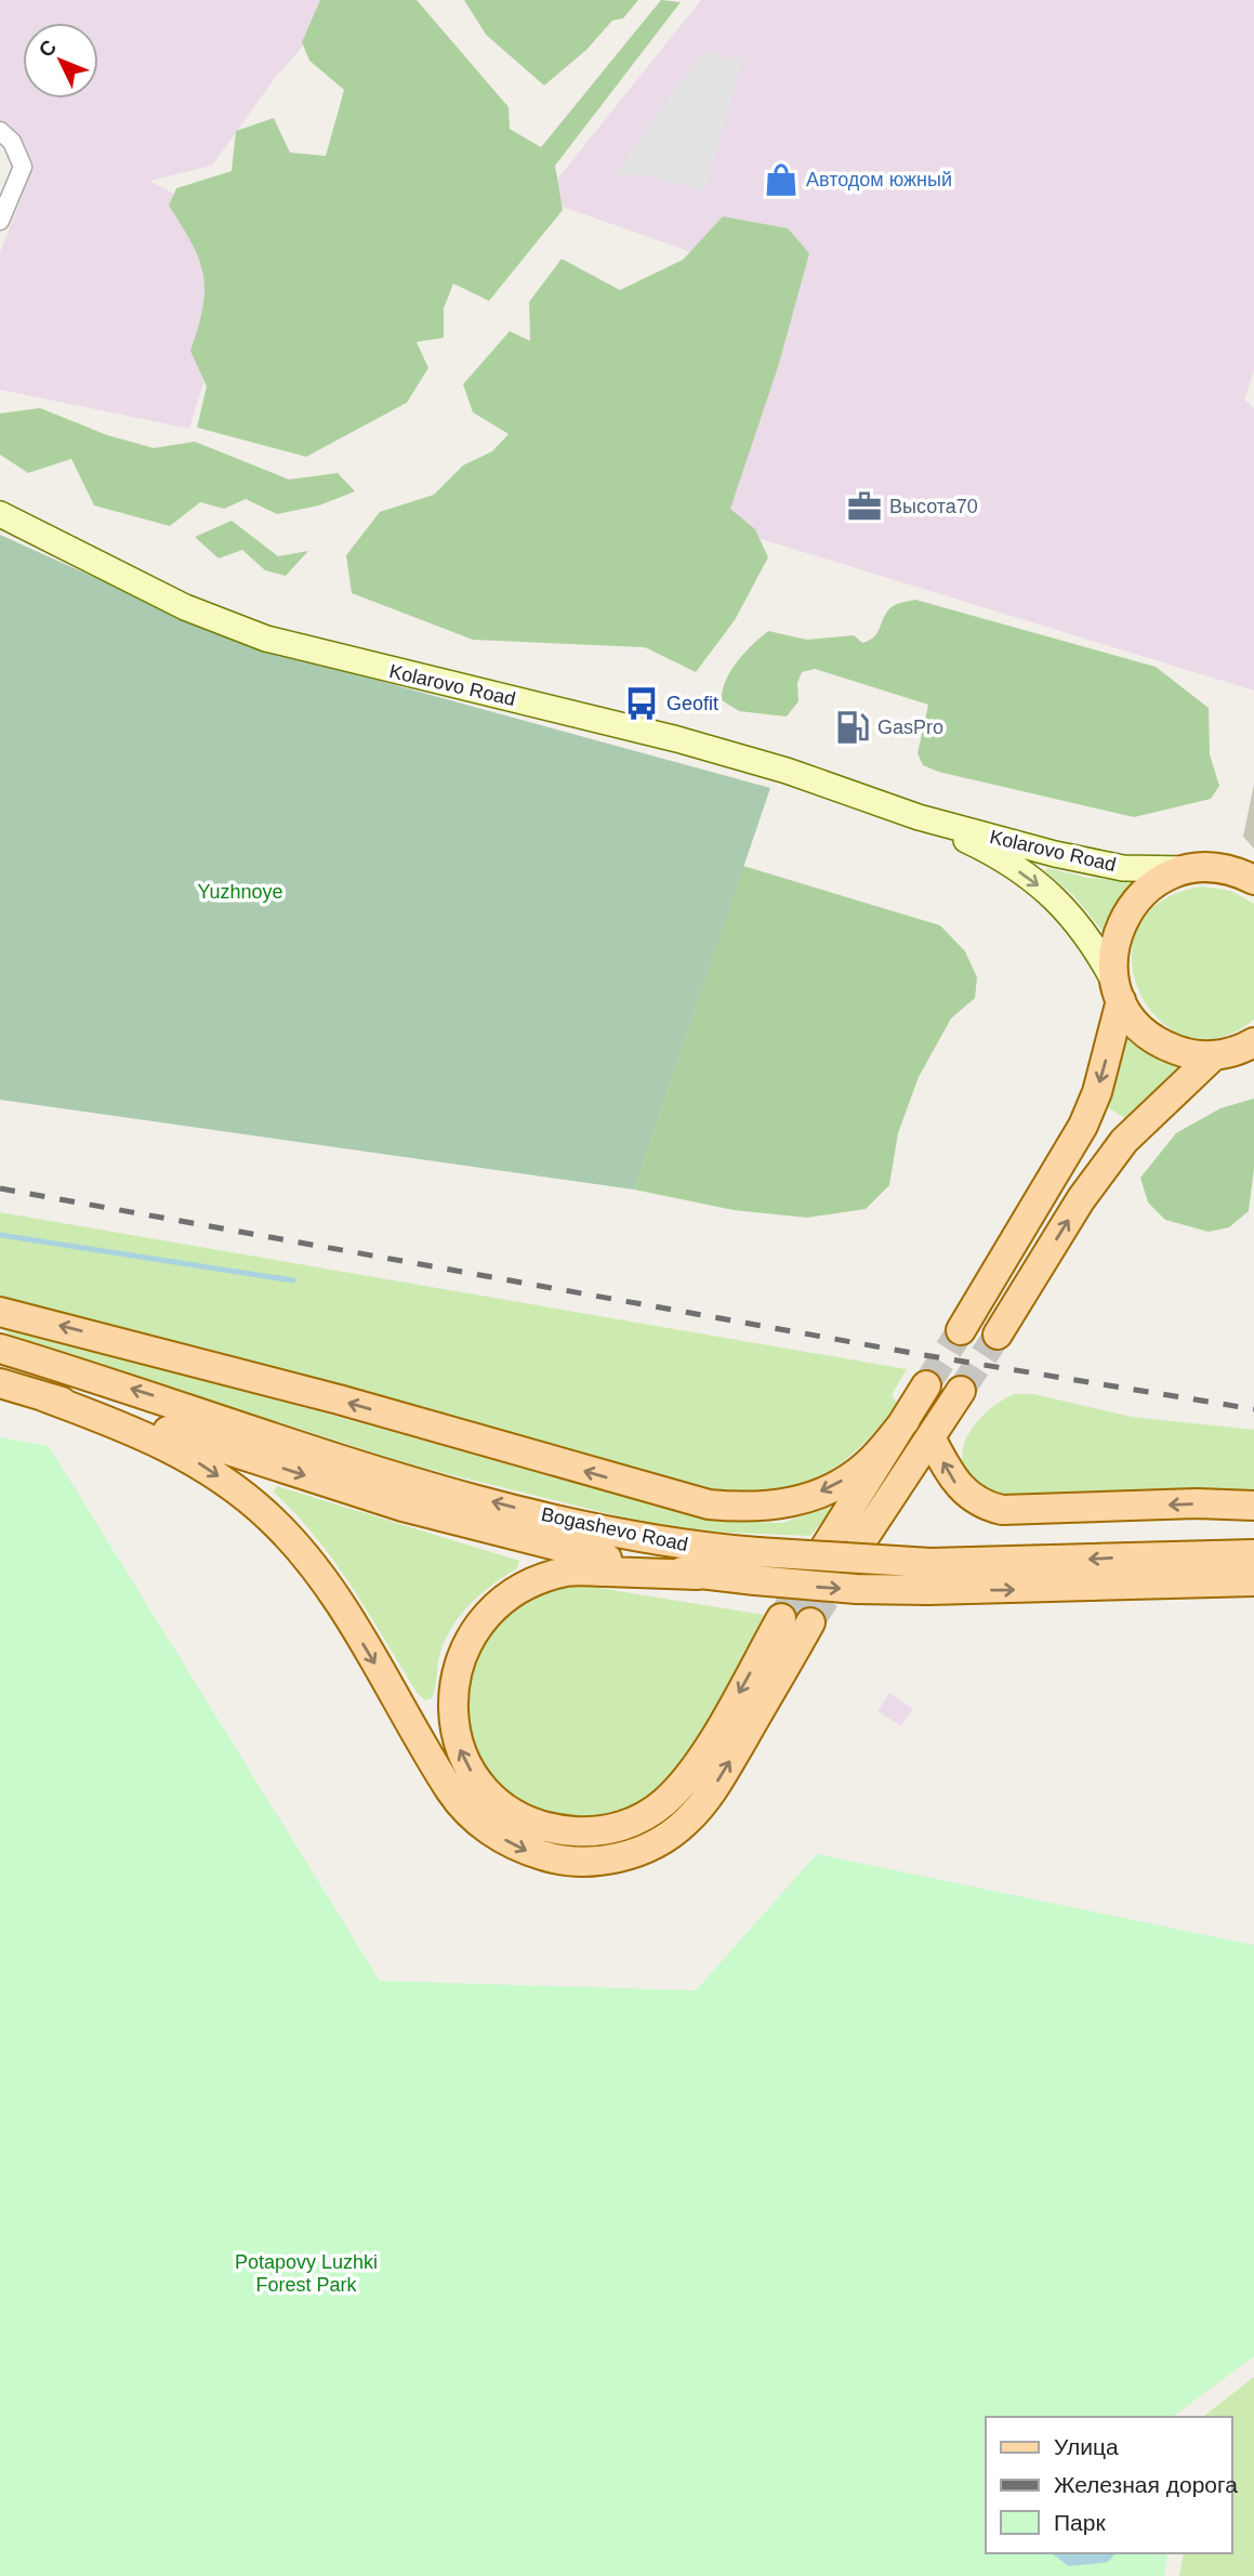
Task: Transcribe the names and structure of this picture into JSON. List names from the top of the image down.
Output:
{
  "streets": {
    "main road": ["Kolarovo Road", "Bogashevo Road"]
  },
  "parks": ["Yuzhnoye", "Potapovy Luzhki Forest Park"],
  "places": {
    "shop": ["Автодом южный"],
    "office": ["Высота70"],
    "bus stop": ["Geofit"],
    "fuel station": ["GasPro"]
  },
  "legend": ["Улица", "Железная дорога", "Парк"],
  "north": "top left"
}
